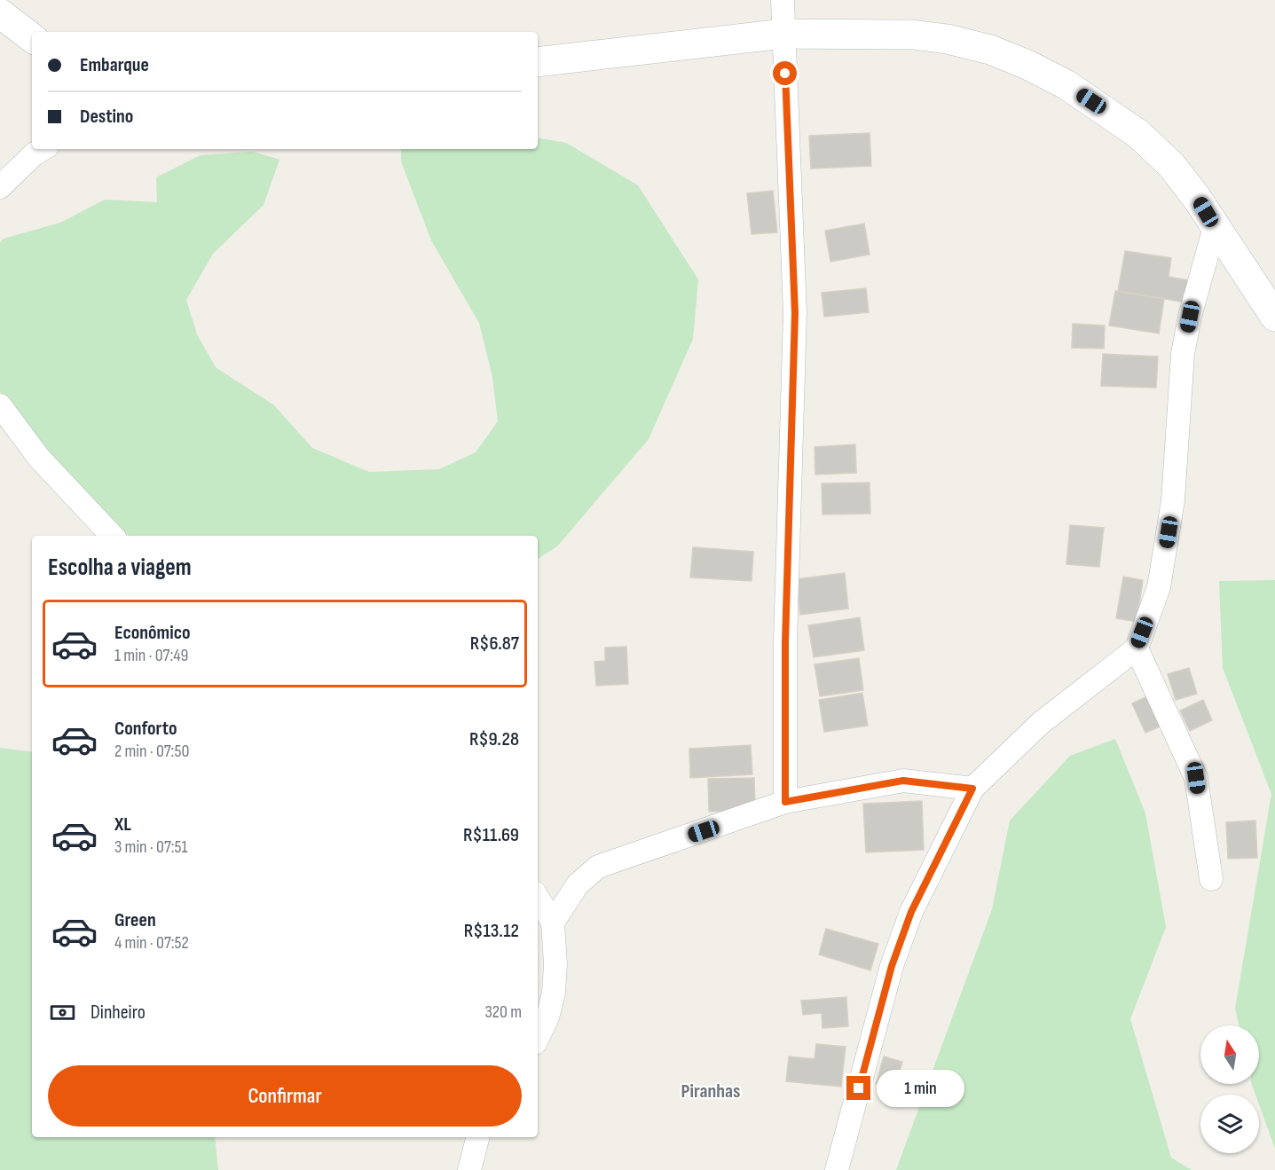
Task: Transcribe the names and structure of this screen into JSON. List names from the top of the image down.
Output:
{
  "districts": ["Piranhas"],
  "north": "top",
  "page": {
    "banner": ["Embarque", "Destino"],
    "heading": "Escolha a viagem",
    "list": [
      {
        "name": "Econômico",
        "note": "1 min · 07:49",
        "value": "R$6.87"
      },
      {
        "name": "Conforto",
        "note": "2 min · 07:50",
        "value": "R$9.28"
      },
      {
        "name": "XL",
        "note": "3 min · 07:51",
        "value": "R$11.69"
      },
      {
        "name": "Green",
        "note": "4 min · 07:52",
        "value": "R$13.12"
      }
    ],
    "pay": ["Dinheiro", "320 m"],
    "buttons": "Confirmar",
    "bubble": "1 min"
  }
}
